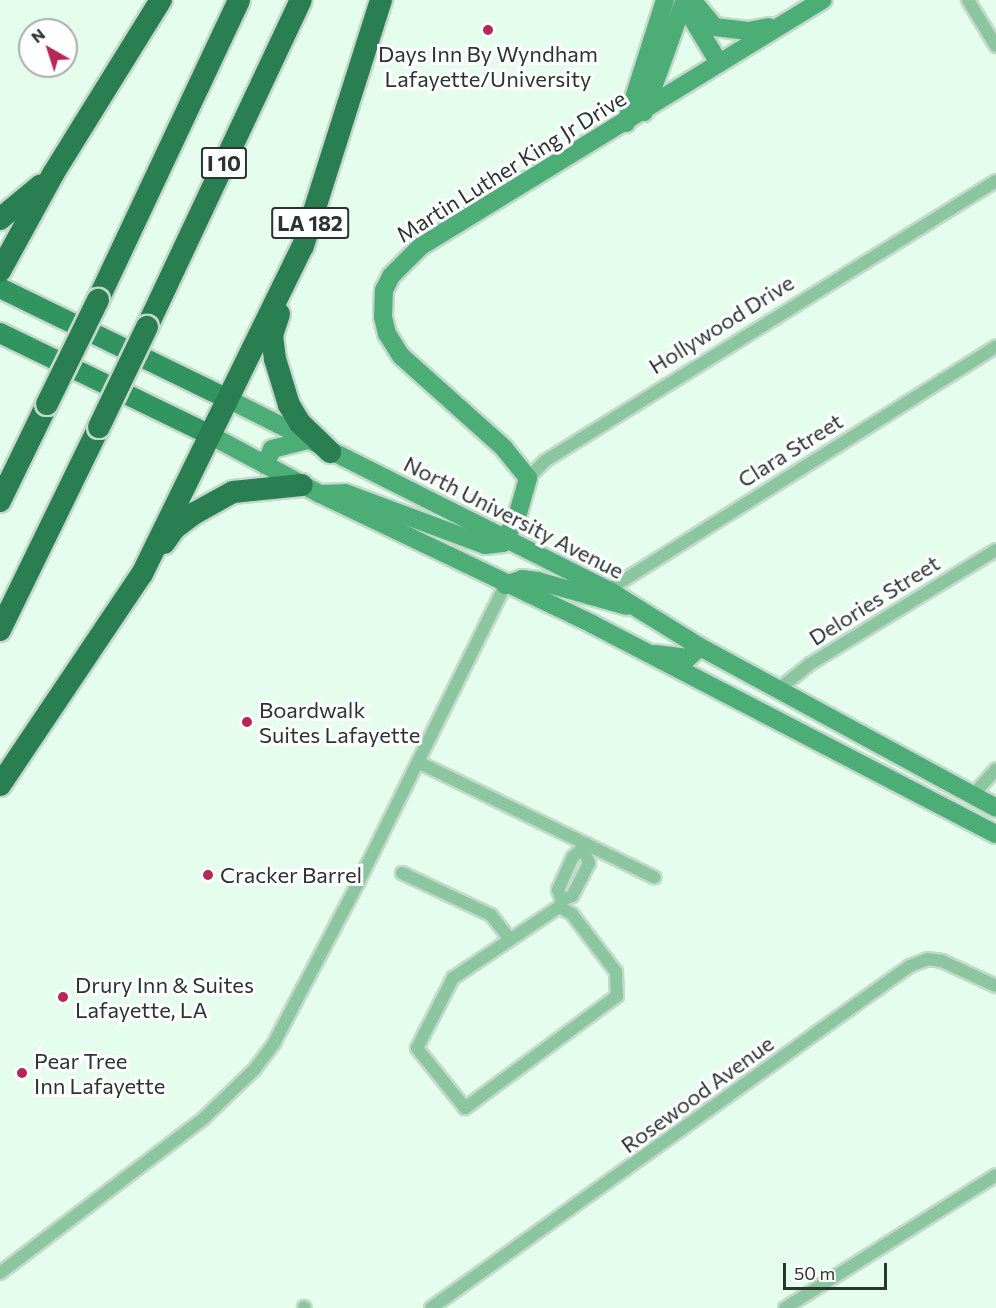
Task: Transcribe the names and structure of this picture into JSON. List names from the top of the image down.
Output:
{
  "streets": {
    "highway": ["I 10", "LA 182"],
    "main road": ["Martin Luther King Jr Drive", "Hollywood Drive", "North University Avenue"],
    "street": ["Clara Street", "Delories Street", "Rosewood Avenue"]
  },
  "crossings": [
    ["Martin Luther King Jr Drive", "Hollywood Drive"],
    ["LA 182", "North University Avenue"],
    ["Hollywood Drive", "North University Avenue"],
    ["Clara Street", "North University Avenue"],
    ["North University Avenue", "Delories Street"]
  ],
  "places": [
    "Days Inn By Wyndham Lafayette/University",
    "Boardwalk Suites Lafayette",
    "Cracker Barrel",
    "Drury Inn & Suites Lafayette, LA",
    "Pear Tree Inn Lafayette"
  ],
  "scale_bar": "50 m",
  "north": "top left"
}
